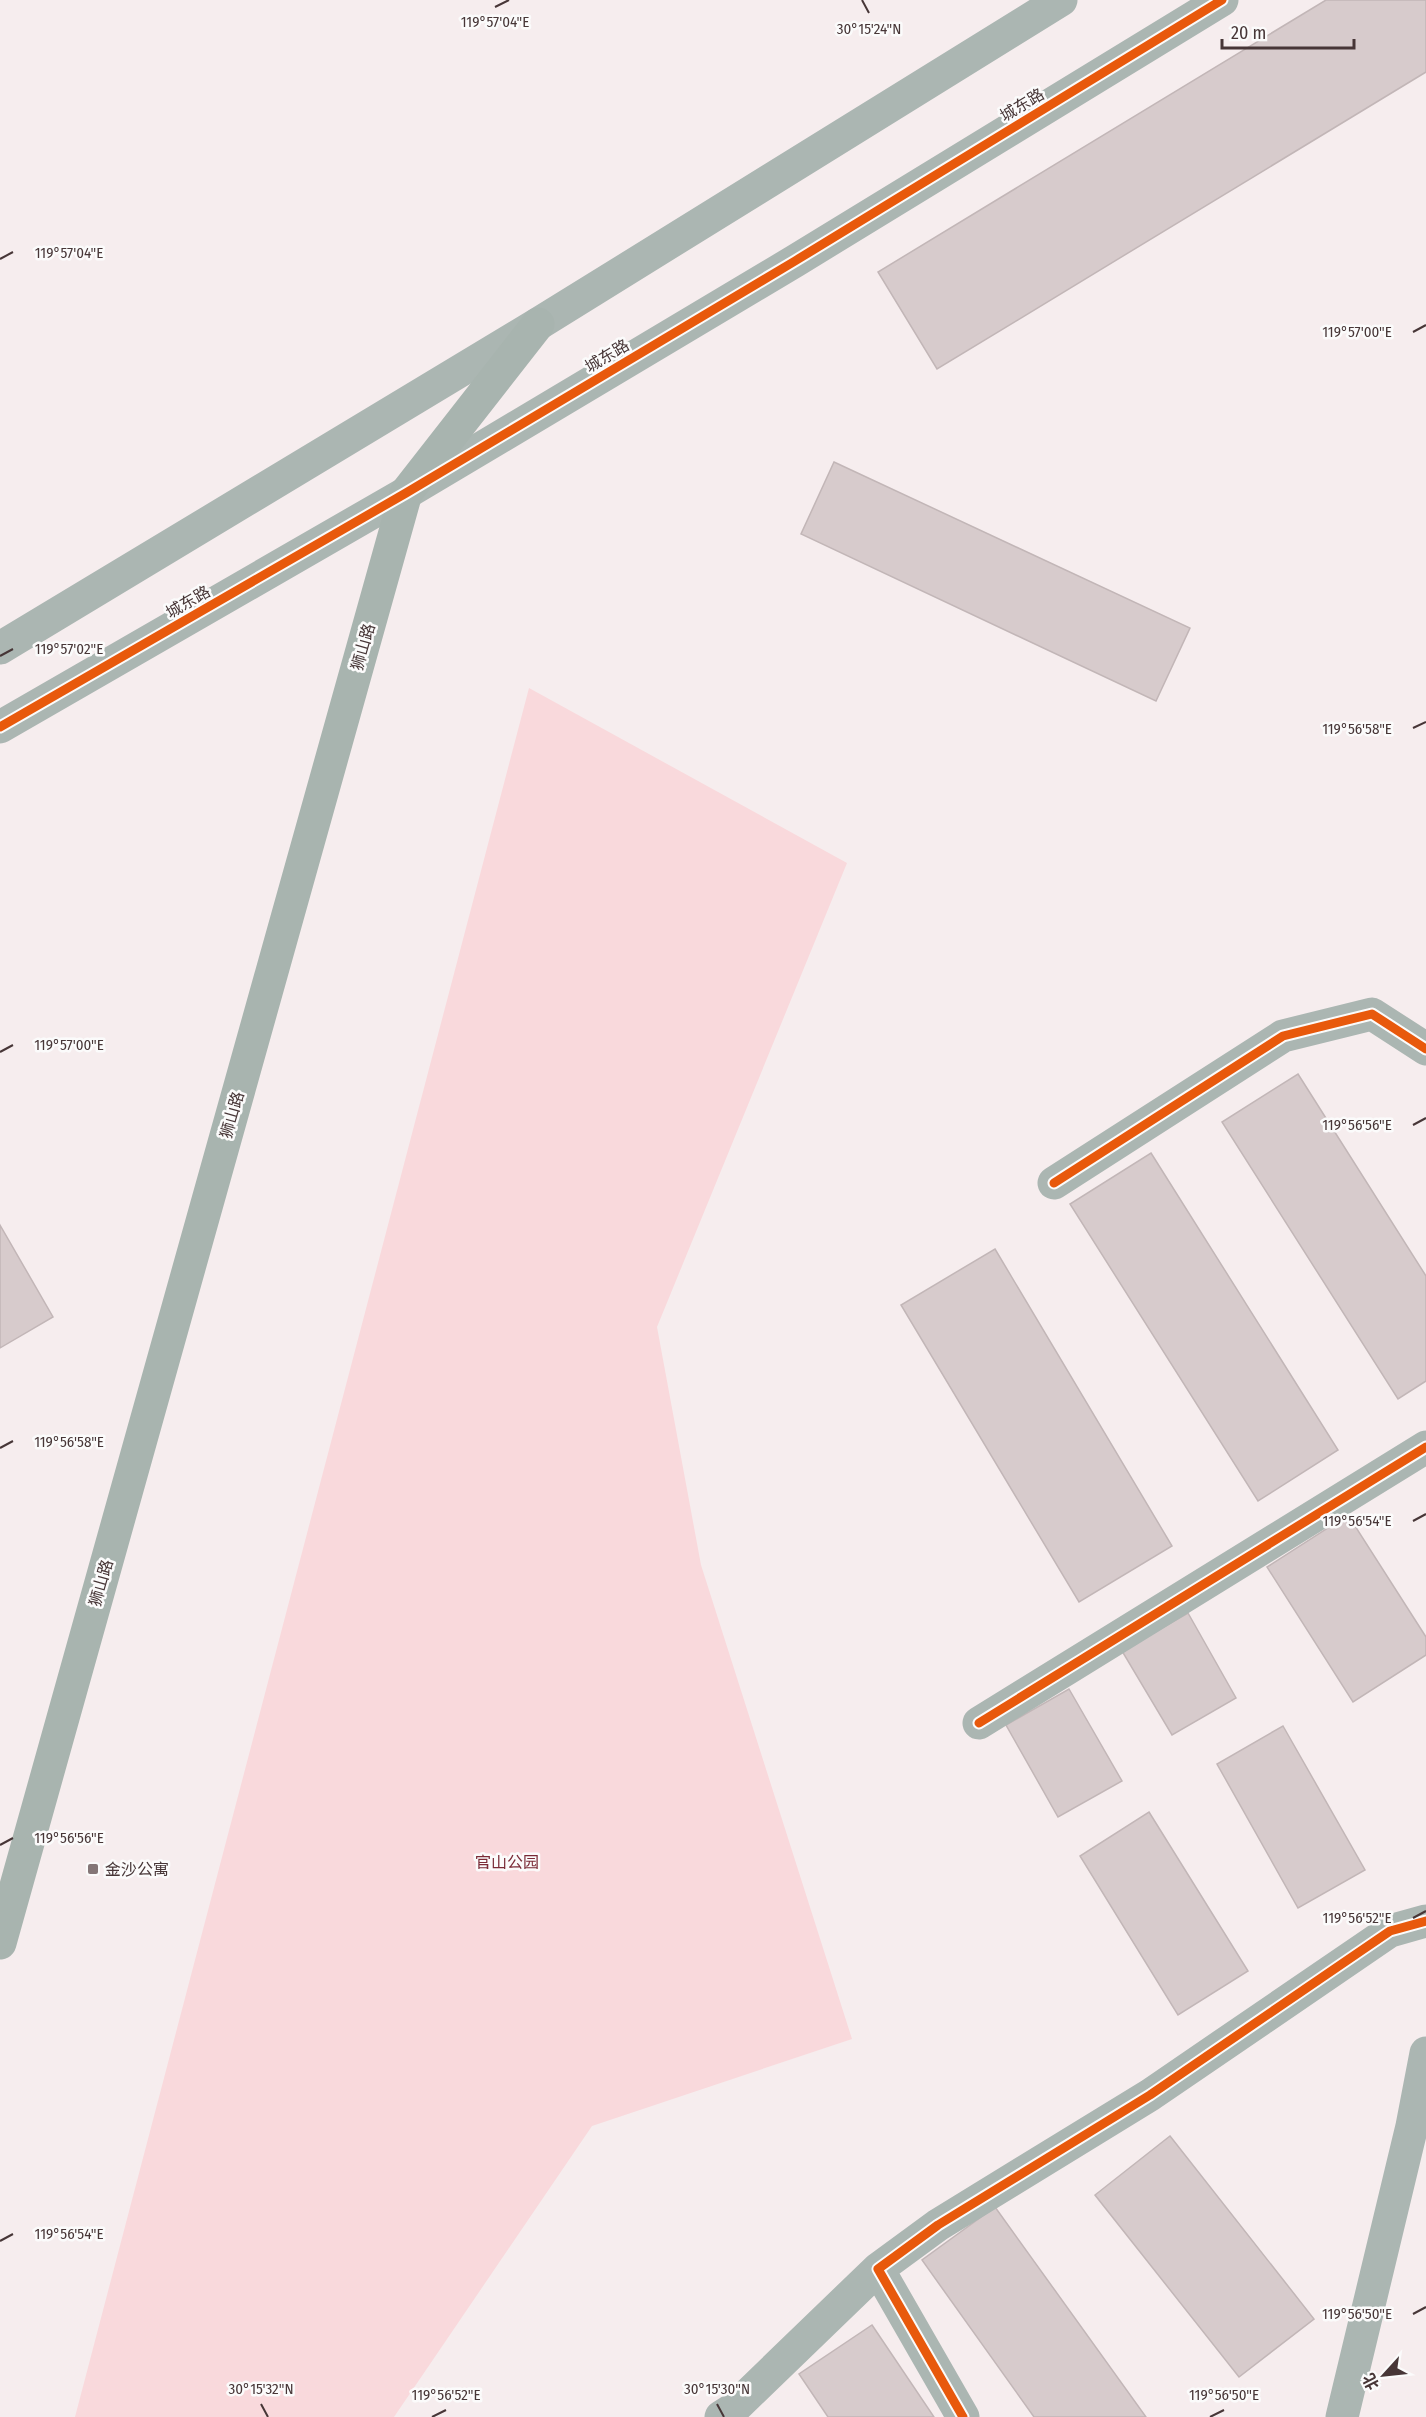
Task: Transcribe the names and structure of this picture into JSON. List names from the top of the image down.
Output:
{
  "streets": {
    "main road": ["狮山路"],
    "street": ["城东路"]
  },
  "crossings": [
    ["城东路", "狮山路"]
  ],
  "parks": ["官山公园"],
  "places": {
    "transit": ["金沙公寓"]
  },
  "scale_bar": "20 m",
  "north": "bottom left",
  "coordinates": [
    "119°57'04\"E",
    "30°15'24\"N",
    "119°57'00\"E",
    "119°57'02\"E",
    "119°56'58\"E",
    "119°56'56\"E",
    "119°56'54\"E",
    "119°56'52\"E",
    "119°56'50\"E",
    "30°15'32\"N",
    "30°15'30\"N"
  ]
}
